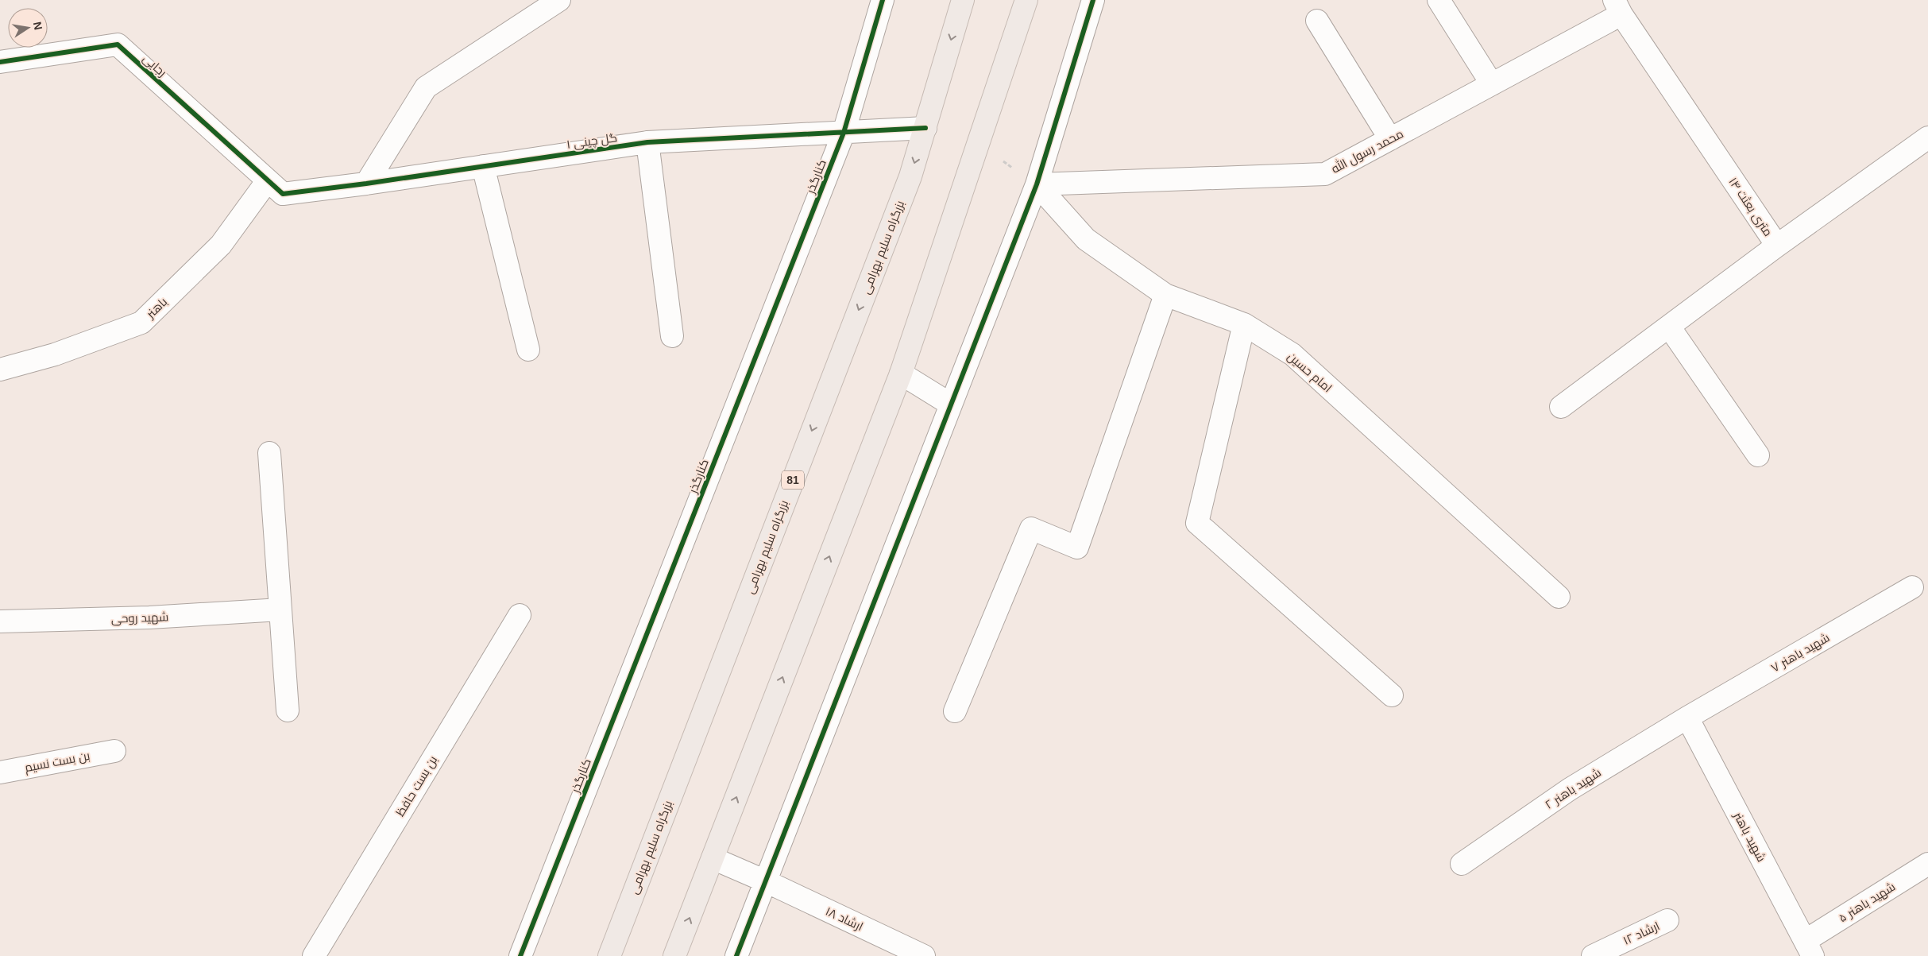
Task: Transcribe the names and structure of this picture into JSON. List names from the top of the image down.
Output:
{
  "streets": {
    "highway": ["بزرگراه سلیم بهرامی", "81"],
    "street": [
      "رجایی",
      "گل چینی ۱",
      "محمد رسول الله",
      "کنارگذر",
      "۱۴ متری بعثت",
      "باهنر",
      "امام حسین",
      "شهید روحی",
      "شهید باهنر ۷",
      "بن بست نسیم",
      "بن بست حافظ",
      "شهید باهنر ۲",
      "شهید باهنر",
      "شهید باهنر ۵",
      "ارشاد ۱۸",
      "ارشاد ۱۲"
    ]
  },
  "crossings": [
    ["رجایی", "گل چینی ۱"],
    ["رجایی", "باهنر"],
    ["گل چینی ۱", "کنارگذر"],
    ["گل چینی ۱", "بزرگراه سلیم بهرامی"],
    ["گل چینی ۱", "باهنر"],
    ["محمد رسول الله", "۱۴ متری بعثت"],
    ["محمد رسول الله", "امام حسین"],
    ["شهید باهنر ۷", "شهید باهنر ۲"],
    ["شهید باهنر ۷", "شهید باهنر"],
    ["شهید باهنر ۲", "شهید باهنر"],
    ["شهید باهنر", "شهید باهنر ۵"]
  ],
  "north": "right"
}
